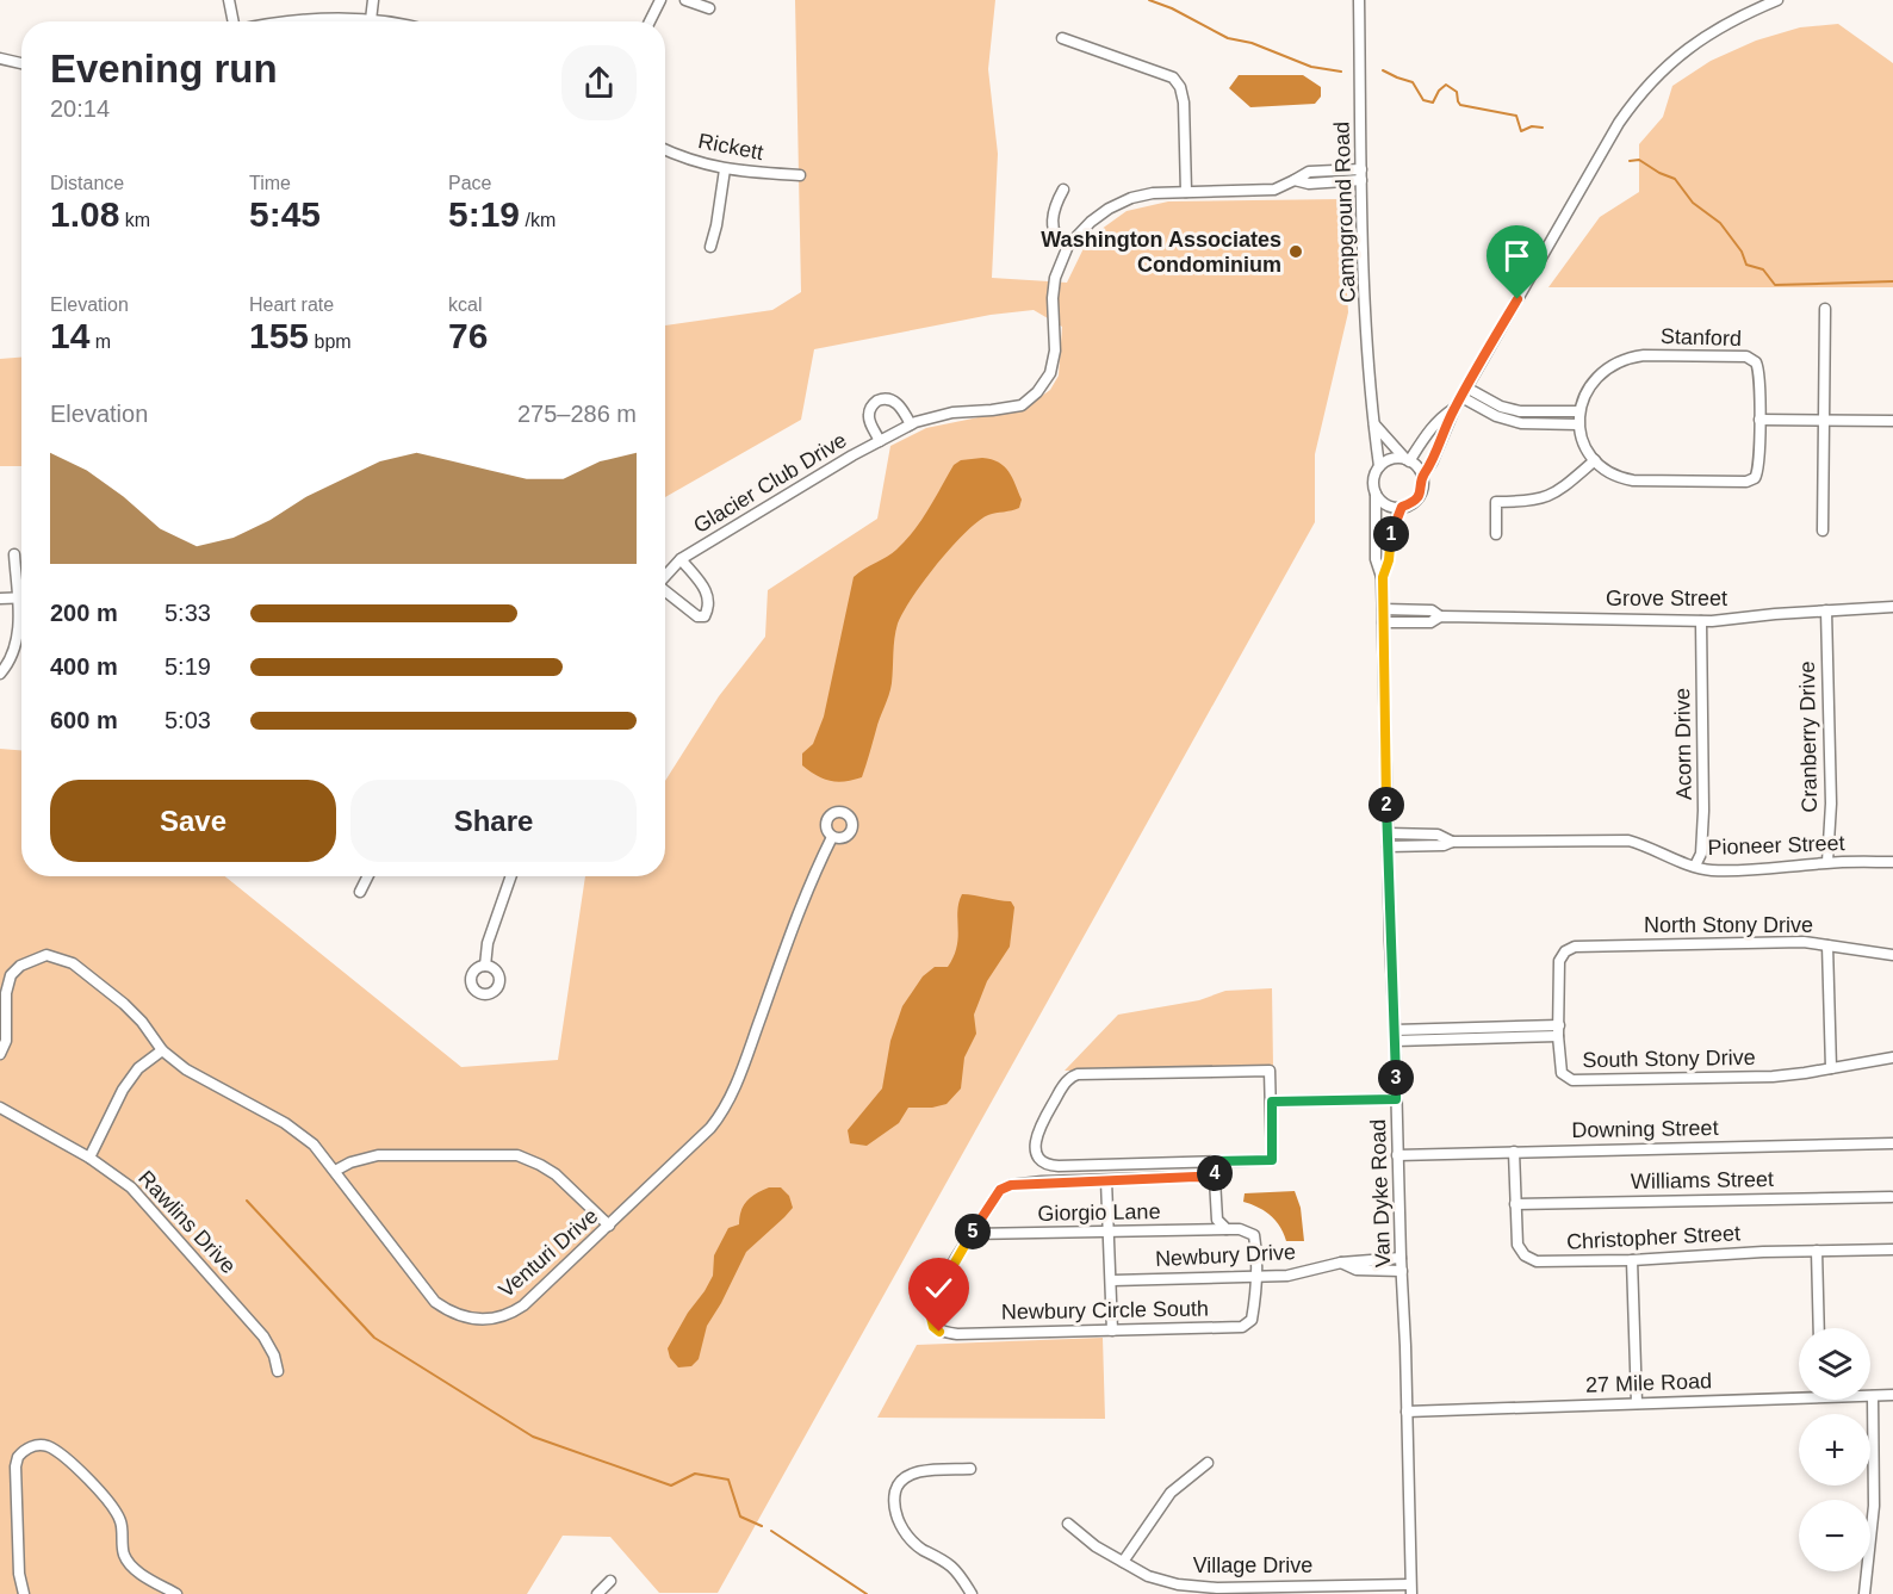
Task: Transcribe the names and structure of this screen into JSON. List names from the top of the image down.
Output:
{
  "streets": {
    "street": [
      "Rickett",
      "Campground Road",
      "Stanford",
      "Glacier Club Drive",
      "Grove Street",
      "Cranberry Drive",
      "Acorn Drive",
      "Pioneer Street",
      "North Stony Drive",
      "South Stony Drive",
      "Downing Street",
      "Williams Street",
      "Van Dyke Road",
      "Giorgio Lane",
      "Rawlins Drive",
      "Christopher Street",
      "Venturi Drive",
      "Newbury Drive",
      "Newbury Circle South",
      "27 Mile Road",
      "Village Drive"
    ]
  },
  "crossings": [
    ["Campground Road", "Glacier Club Drive"],
    ["Campground Road", "Van Dyke Road"],
    ["Grove Street", "Cranberry Drive"],
    ["Grove Street", "Acorn Drive"],
    ["Grove Street", "Van Dyke Road"],
    ["Cranberry Drive", "Pioneer Street"],
    ["Acorn Drive", "Pioneer Street"],
    ["Pioneer Street", "Van Dyke Road"],
    ["North Stony Drive", "South Stony Drive"],
    ["South Stony Drive", "Van Dyke Road"],
    ["Downing Street", "Van Dyke Road"],
    ["Downing Street", "Christopher Street"],
    ["Williams Street", "Christopher Street"],
    ["Van Dyke Road", "Newbury Drive"],
    ["Van Dyke Road", "27 Mile Road"],
    ["Van Dyke Road", "Village Drive"],
    ["Giorgio Lane", "Newbury Circle South"],
    ["Newbury Drive", "Newbury Circle South"]
  ],
  "places": ["Washington Associates Condominium"],
  "page": {
    "heading": ["Evening run", "20:14"],
    "stats": [
      ["Distance", "1.08 km"],
      ["Time", "5:45"],
      ["Pace", "5:19 /km"],
      ["Elevation", "14 m"],
      ["Heart rate", "155 bpm"],
      ["kcal", "76"]
    ],
    "chart": ["Elevation", "275–286 m"],
    "pins": [
      "1",
      "2",
      "3",
      "4",
      "5"
    ],
    "list": [
      {
        "name": "200 m",
        "note": "5:33"
      },
      {
        "name": "400 m",
        "note": "5:19"
      },
      {
        "name": "600 m",
        "note": "5:03"
      }
    ],
    "buttons": ["Save", "Share"],
    "map_buttons": ["+", "−"]
  }
}
